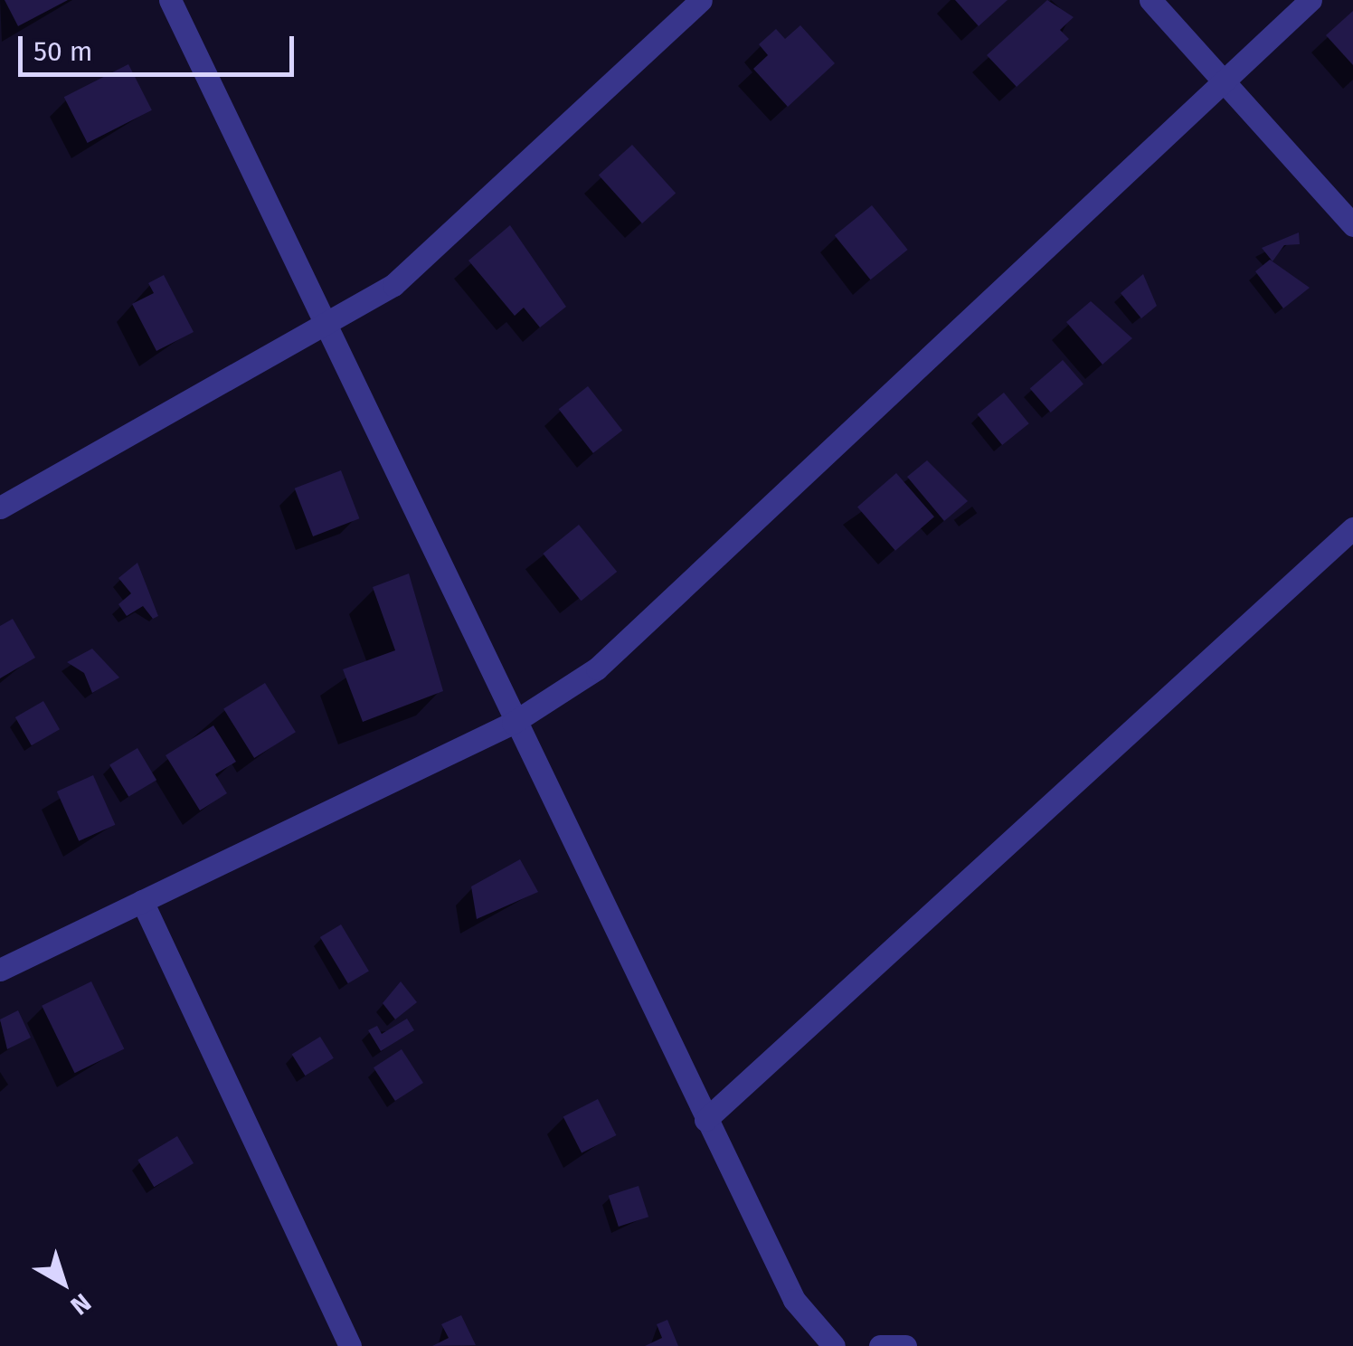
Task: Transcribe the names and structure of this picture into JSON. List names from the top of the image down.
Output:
{
  "scale_bar": "50 m",
  "north": "bottom right"
}
